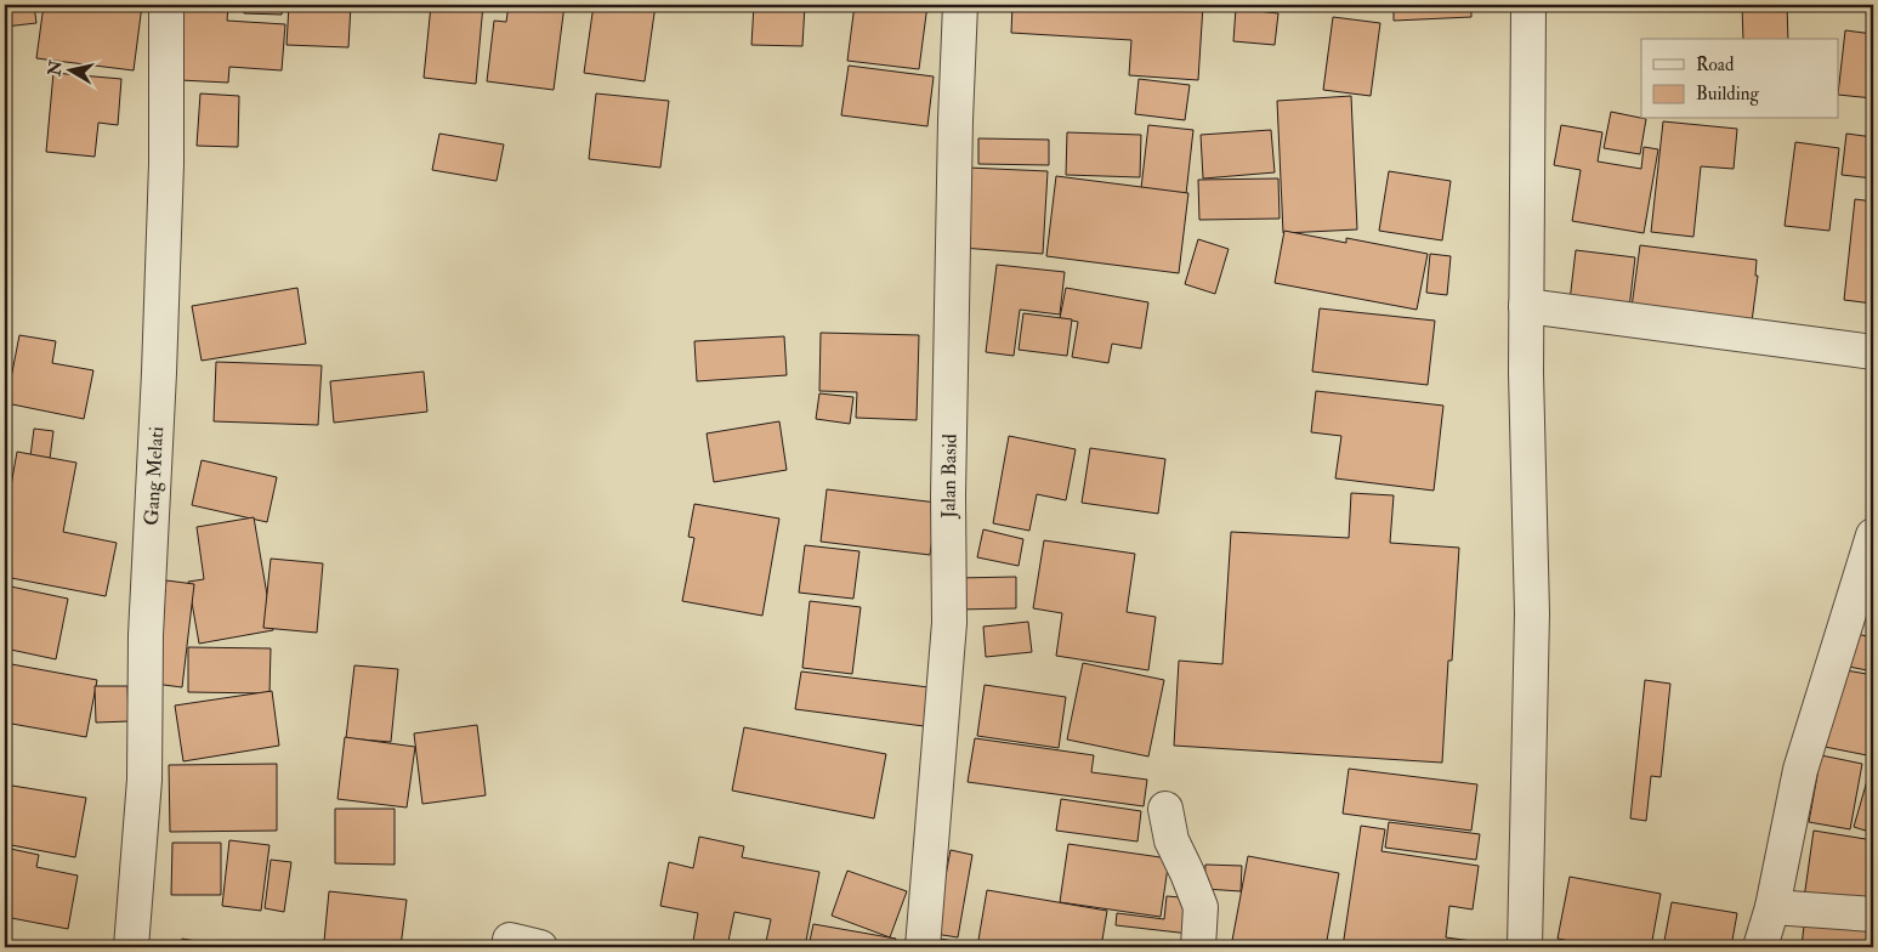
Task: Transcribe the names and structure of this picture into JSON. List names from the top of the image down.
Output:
{
  "streets": {
    "street": ["Gang Melati", "Jalan Basid"]
  },
  "legend": ["Road", "Building"],
  "north": "left"
}
